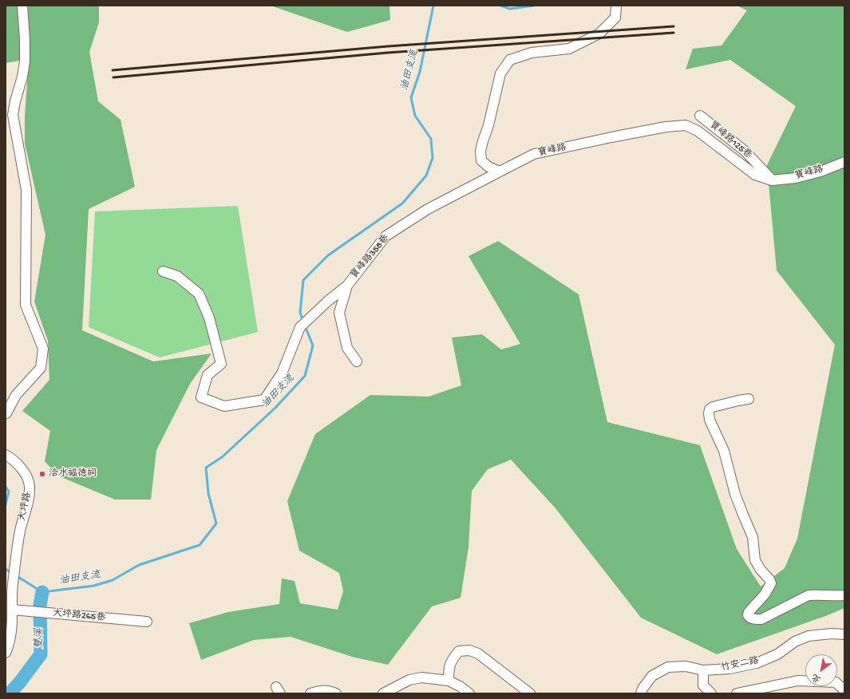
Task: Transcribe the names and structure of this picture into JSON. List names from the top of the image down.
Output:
{
  "streets": {
    "street": [
      "寶峰路125巷",
      "寶峰路",
      "寶峰路358巷",
      "大坪路",
      "大坪路265巷",
      "竹安二路"
    ]
  },
  "crossings": [
    ["寶峰路125巷", "寶峰路"],
    ["寶峰路", "寶峰路358巷"],
    ["大坪路", "大坪路265巷"]
  ],
  "water": ["油田支流", "雙溪"],
  "places": ["洽水福德祠"],
  "north": "bottom left"
}
